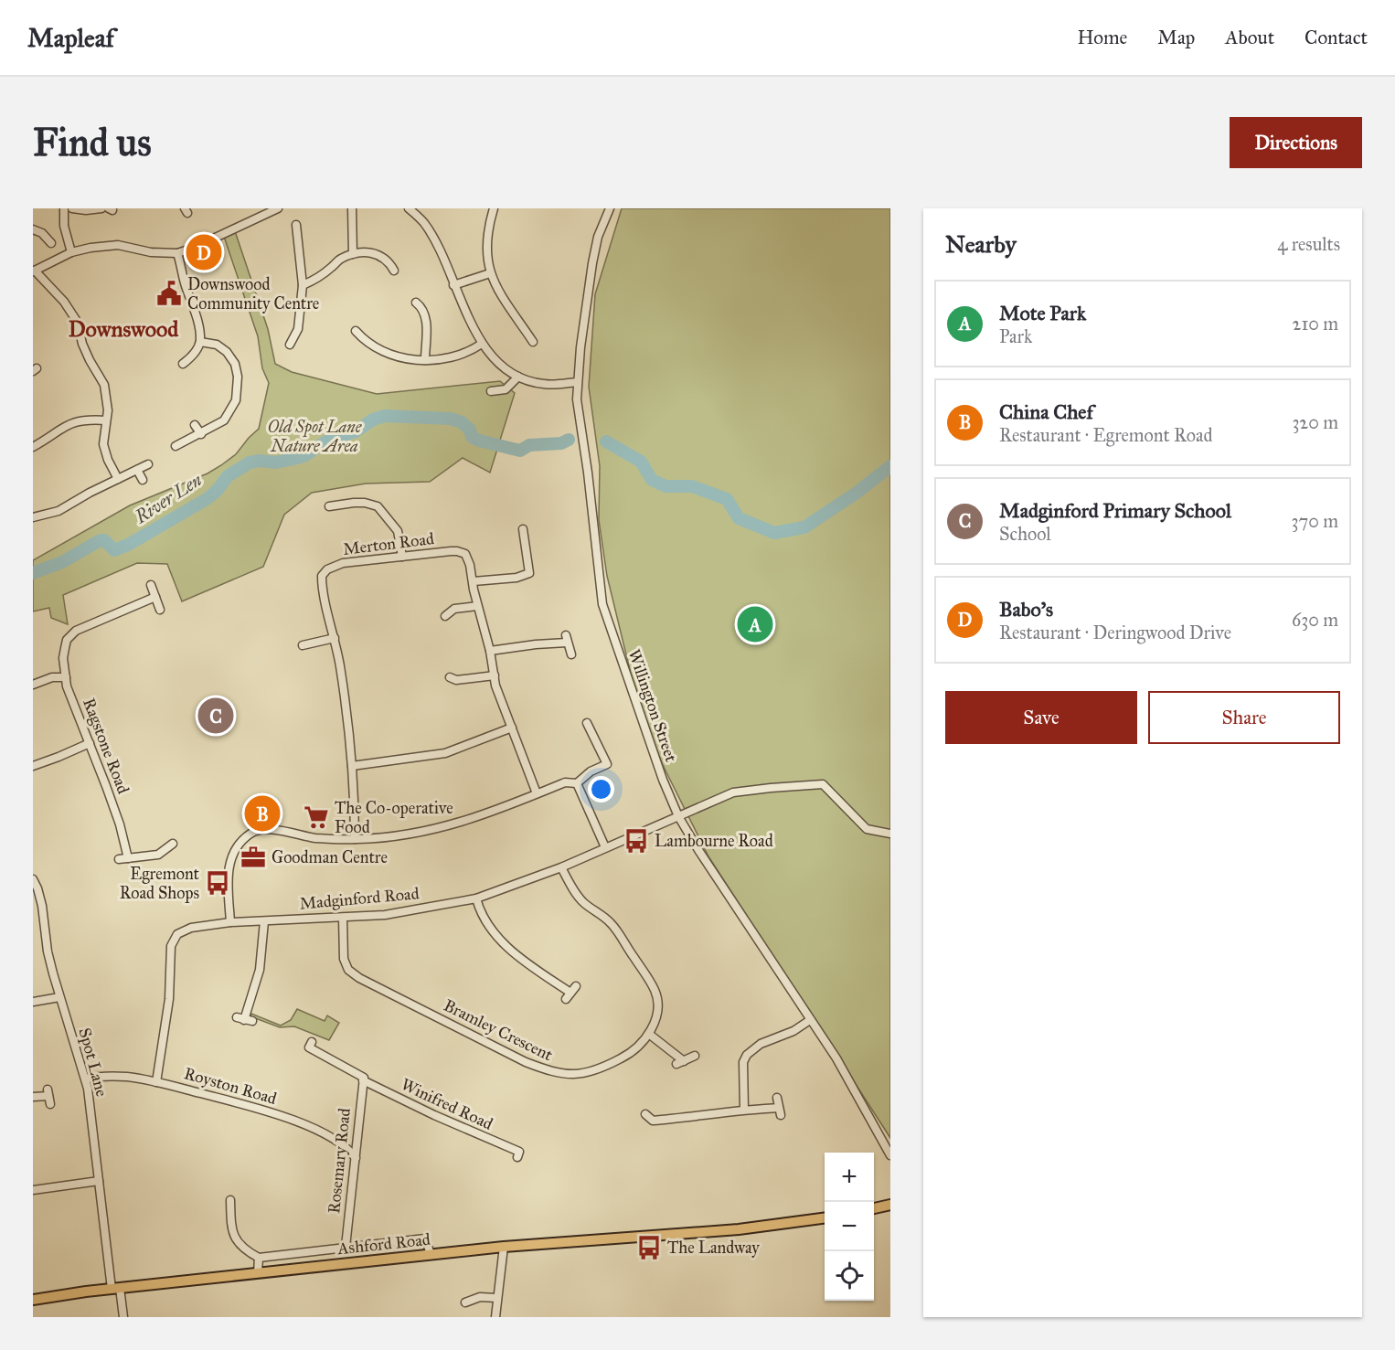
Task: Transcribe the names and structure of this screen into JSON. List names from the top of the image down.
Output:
{
  "streets": {
    "main road": ["Ashford Road"],
    "street": [
      "Merton Road",
      "Willington Street",
      "Ragstone Road",
      "Madginford Road",
      "Bramley Crescent",
      "Spot Lane",
      "Royston Road",
      "Winifred Road",
      "Rosemary Road"
    ]
  },
  "crossings": [
    ["Willington Street", "Madginford Road"],
    ["Madginford Road", "Bramley Crescent"],
    ["Madginford Road", "Royston Road"],
    ["Spot Lane", "Royston Road"],
    ["Spot Lane", "Ashford Road"],
    ["Royston Road", "Rosemary Road"],
    ["Winifred Road", "Rosemary Road"]
  ],
  "districts": ["Downswood"],
  "water": ["River Len"],
  "parks": ["Old Spot Lane Nature Area"],
  "places": {
    "public building": ["Downswood Community Centre"],
    "supermarket": ["The Co-operative Food"],
    "bus stop": ["Lambourne Road", "Egremont Road Shops", "The Landway"],
    "office": ["Goodman Centre"]
  },
  "page": {
    "header": "Mapleaf",
    "nav": [
      "Home",
      "Map",
      "About",
      "Contact"
    ],
    "buttons": [
      "Directions",
      ["Save", "Share"]
    ],
    "title": "Find us",
    "heading": ["Nearby", "4 results"],
    "pins": [
      "D",
      "A",
      "C",
      "B"
    ],
    "list": [
      {
        "mark": "A",
        "name": "Mote Park",
        "note": "Park",
        "value": "210 m"
      },
      {
        "mark": "B",
        "name": "China Chef",
        "note": "Restaurant · Egremont Road",
        "value": "320 m"
      },
      {
        "mark": "C",
        "name": "Madginford Primary School",
        "note": "School",
        "value": "370 m"
      },
      {
        "mark": "D",
        "name": "Babo's",
        "note": "Restaurant · Deringwood Drive",
        "value": "630 m"
      }
    ],
    "map_buttons": ["+", "−"]
  }
}
